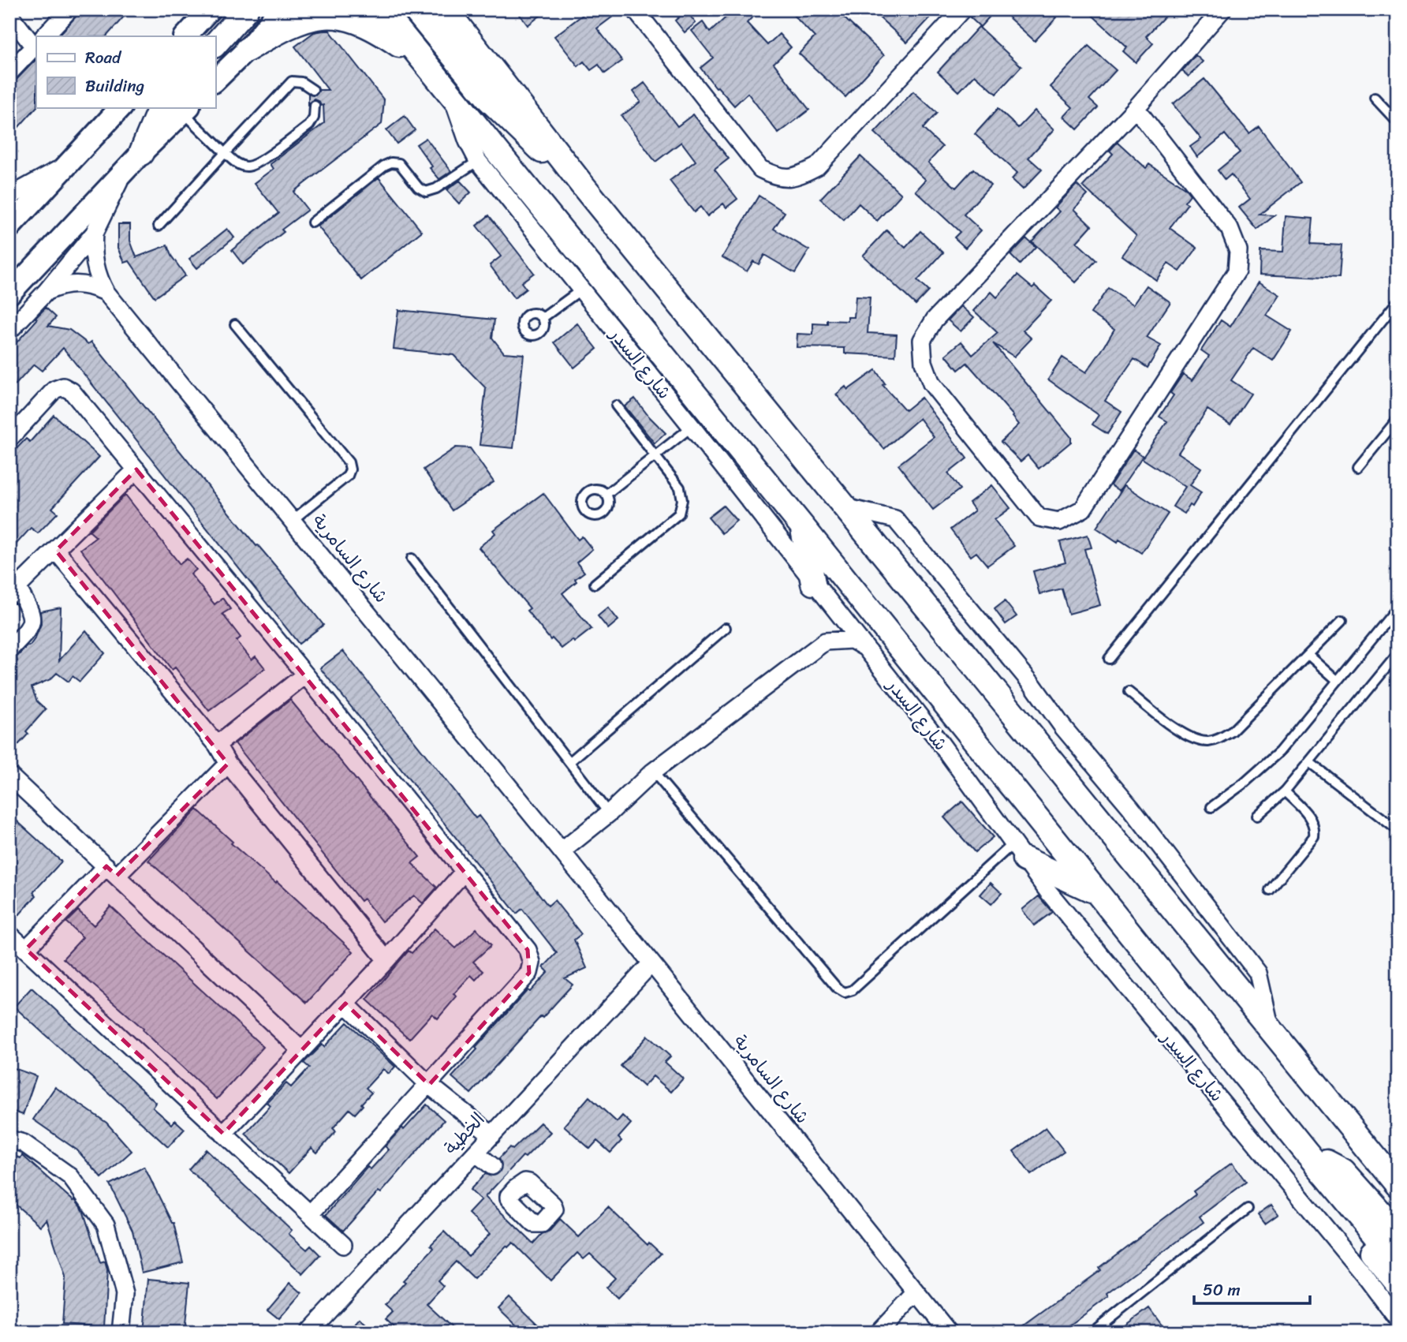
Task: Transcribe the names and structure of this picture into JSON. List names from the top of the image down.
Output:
{
  "streets": {
    "main road": ["شارع السدر"],
    "street": ["شارع السامرية", "الخطية"]
  },
  "crossings": [
    ["شارع السامرية", "الخطية"]
  ],
  "legend": ["Road", "Building"],
  "scale_bar": "50 m"
}
